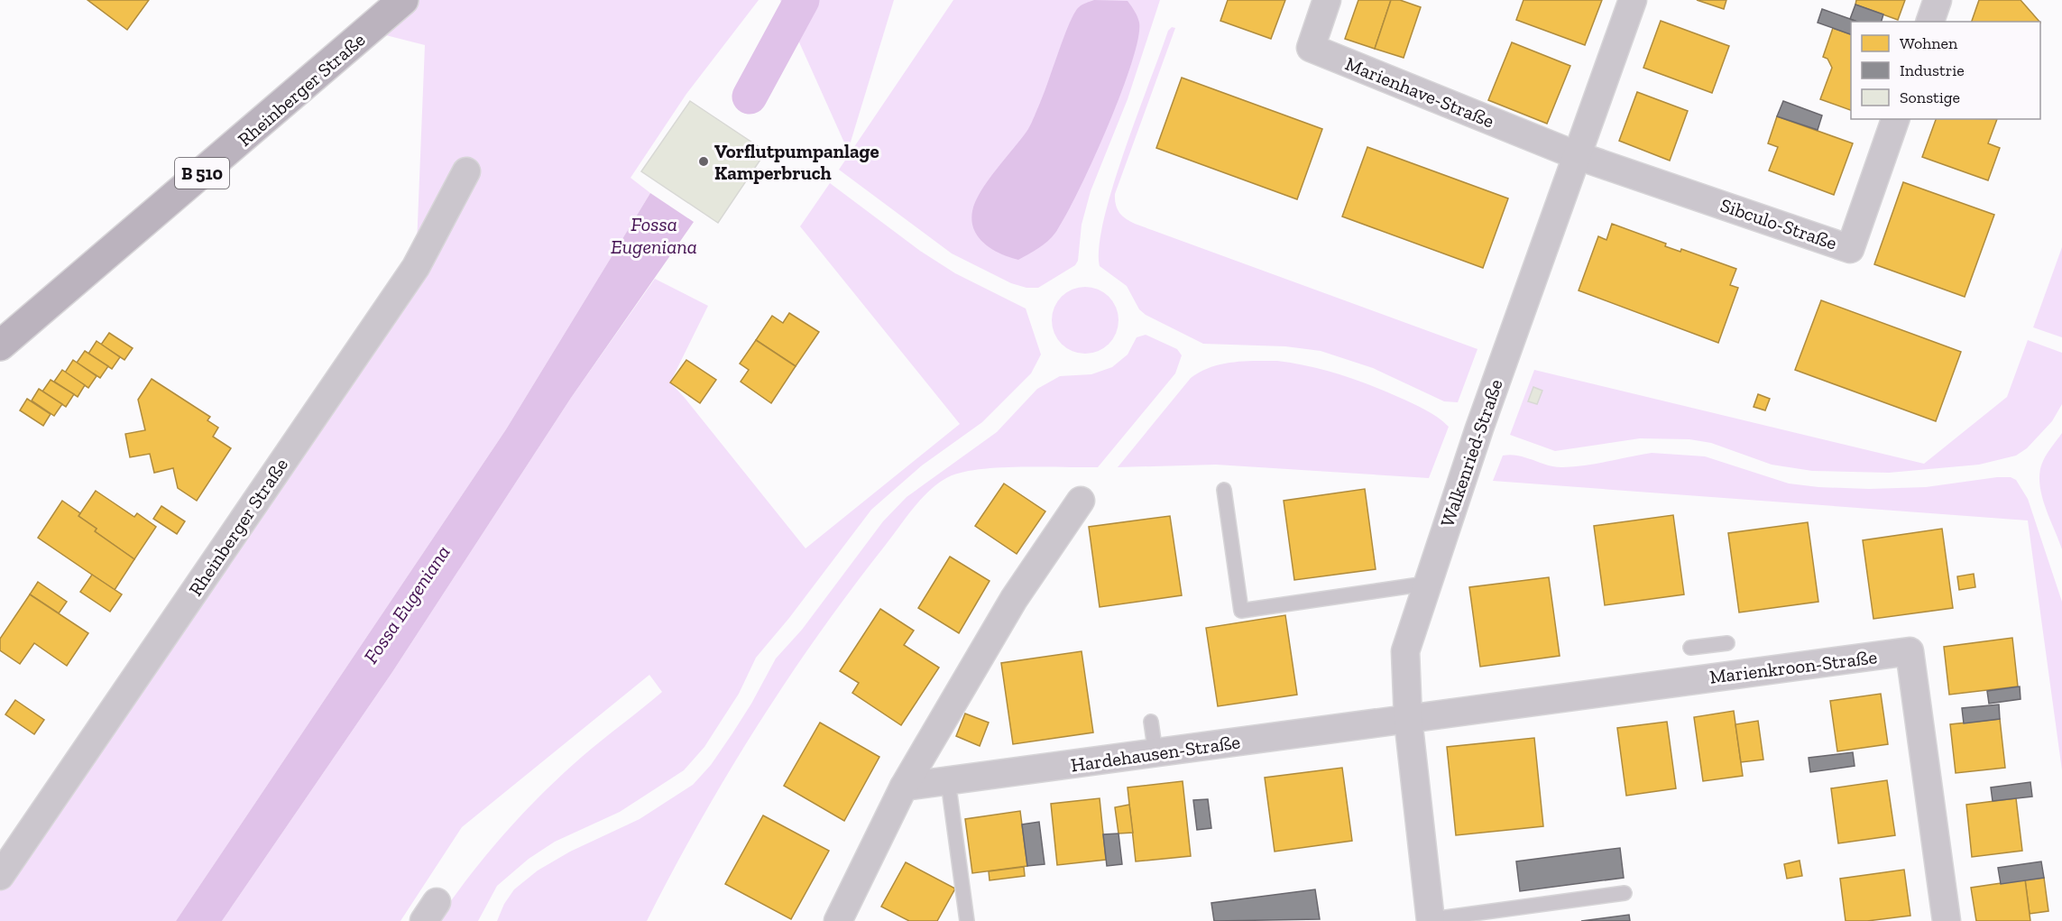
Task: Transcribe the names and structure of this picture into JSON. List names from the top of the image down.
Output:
{
  "streets": {
    "main road": ["Rheinberger Straße", "B 510"],
    "street": [
      "Marienhave-Straße",
      "Sibculo-Straße",
      "Walkenried-Straße",
      "Marienkroon-Straße",
      "Hardehausen-Straße"
    ]
  },
  "crossings": [
    ["Marienhave-Straße", "Sibculo-Straße"],
    ["Marienhave-Straße", "Walkenried-Straße"],
    ["Sibculo-Straße", "Walkenried-Straße"],
    ["Walkenried-Straße", "Marienkroon-Straße"],
    ["Walkenried-Straße", "Hardehausen-Straße"],
    ["Marienkroon-Straße", "Hardehausen-Straße"]
  ],
  "water": ["Fossa Eugeniana"],
  "places": ["Vorflutpumpanlage Kamperbruch"],
  "legend": ["Wohnen", "Industrie", "Sonstige"]
}
